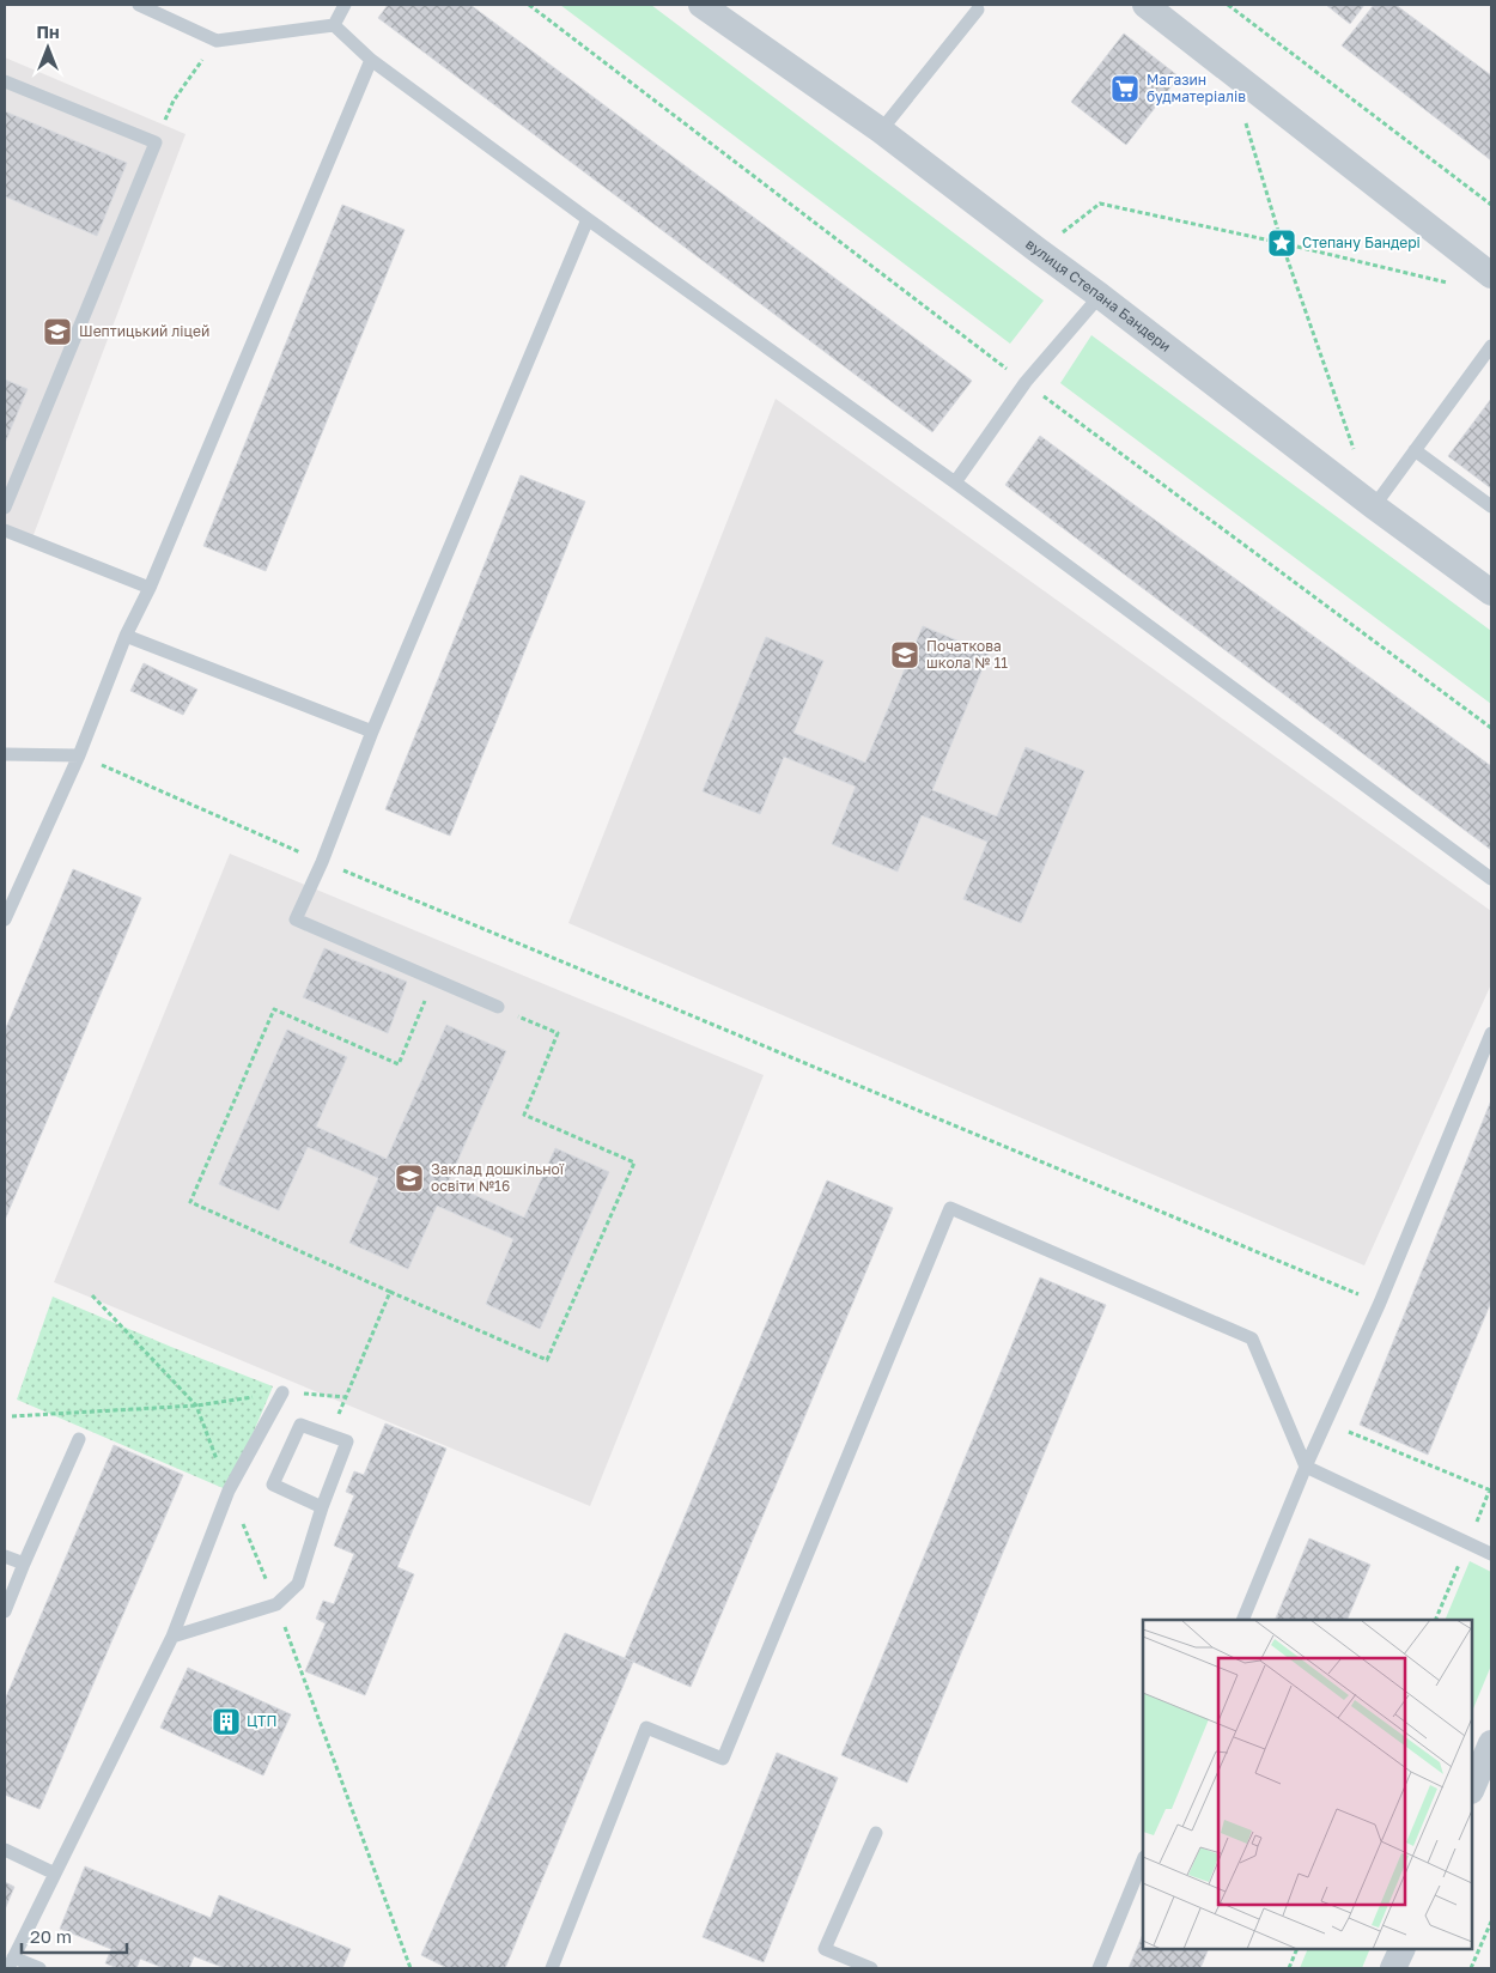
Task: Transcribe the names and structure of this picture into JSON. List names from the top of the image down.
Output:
{
  "streets": {
    "street": ["вулиця Степана Бандери"]
  },
  "places": {
    "supermarket": ["Магазин будматеріалів"],
    "place": ["Степану Бандері"],
    "school or university": ["Шептицький ліцей", "Початкова школа № 11", "Заклад дошкільної освіти №16"],
    "building": ["ЦТП"]
  },
  "scale_bar": "20 m",
  "north": "top"
}
